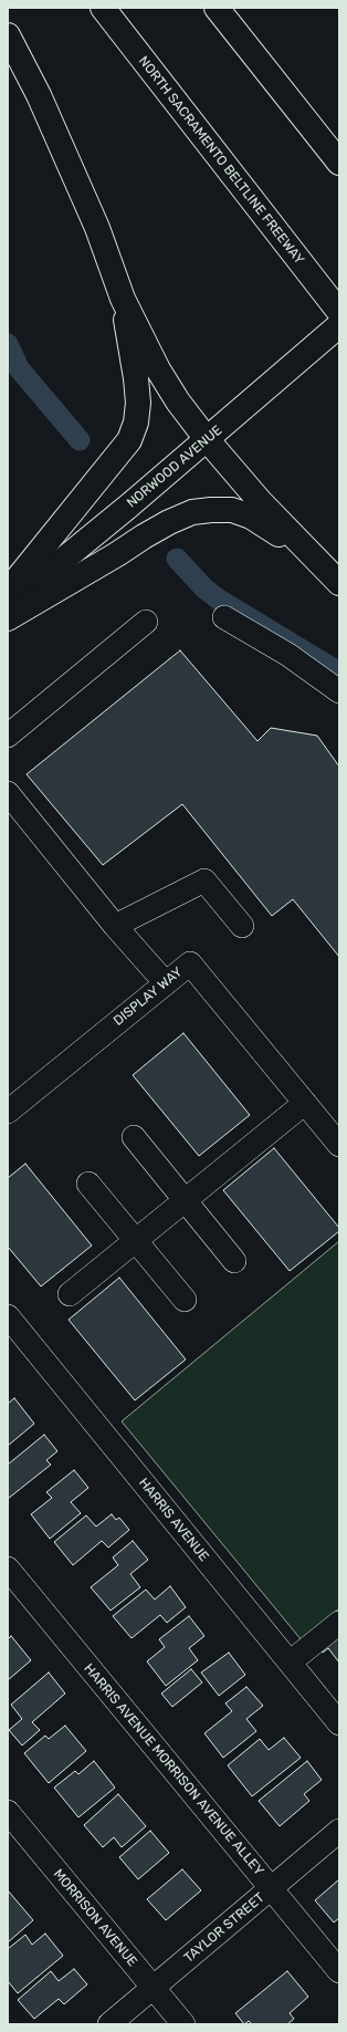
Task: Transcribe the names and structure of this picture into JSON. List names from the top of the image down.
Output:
{
  "streets": {
    "main road": ["NORTH SACRAMENTO BELTLINE FREEWAY", "NORWOOD AVENUE"],
    "street": [
      "DISPLAY WAY",
      "HARRIS AVENUE",
      "HARRIS AVENUE MORRISON AVENUE ALLEY",
      "MORRISON AVENUE",
      "TAYLOR STREET"
    ]
  },
  "crossings": [
    ["HARRIS AVENUE MORRISON AVENUE ALLEY", "TAYLOR STREET"],
    ["MORRISON AVENUE", "TAYLOR STREET"]
  ]
}
